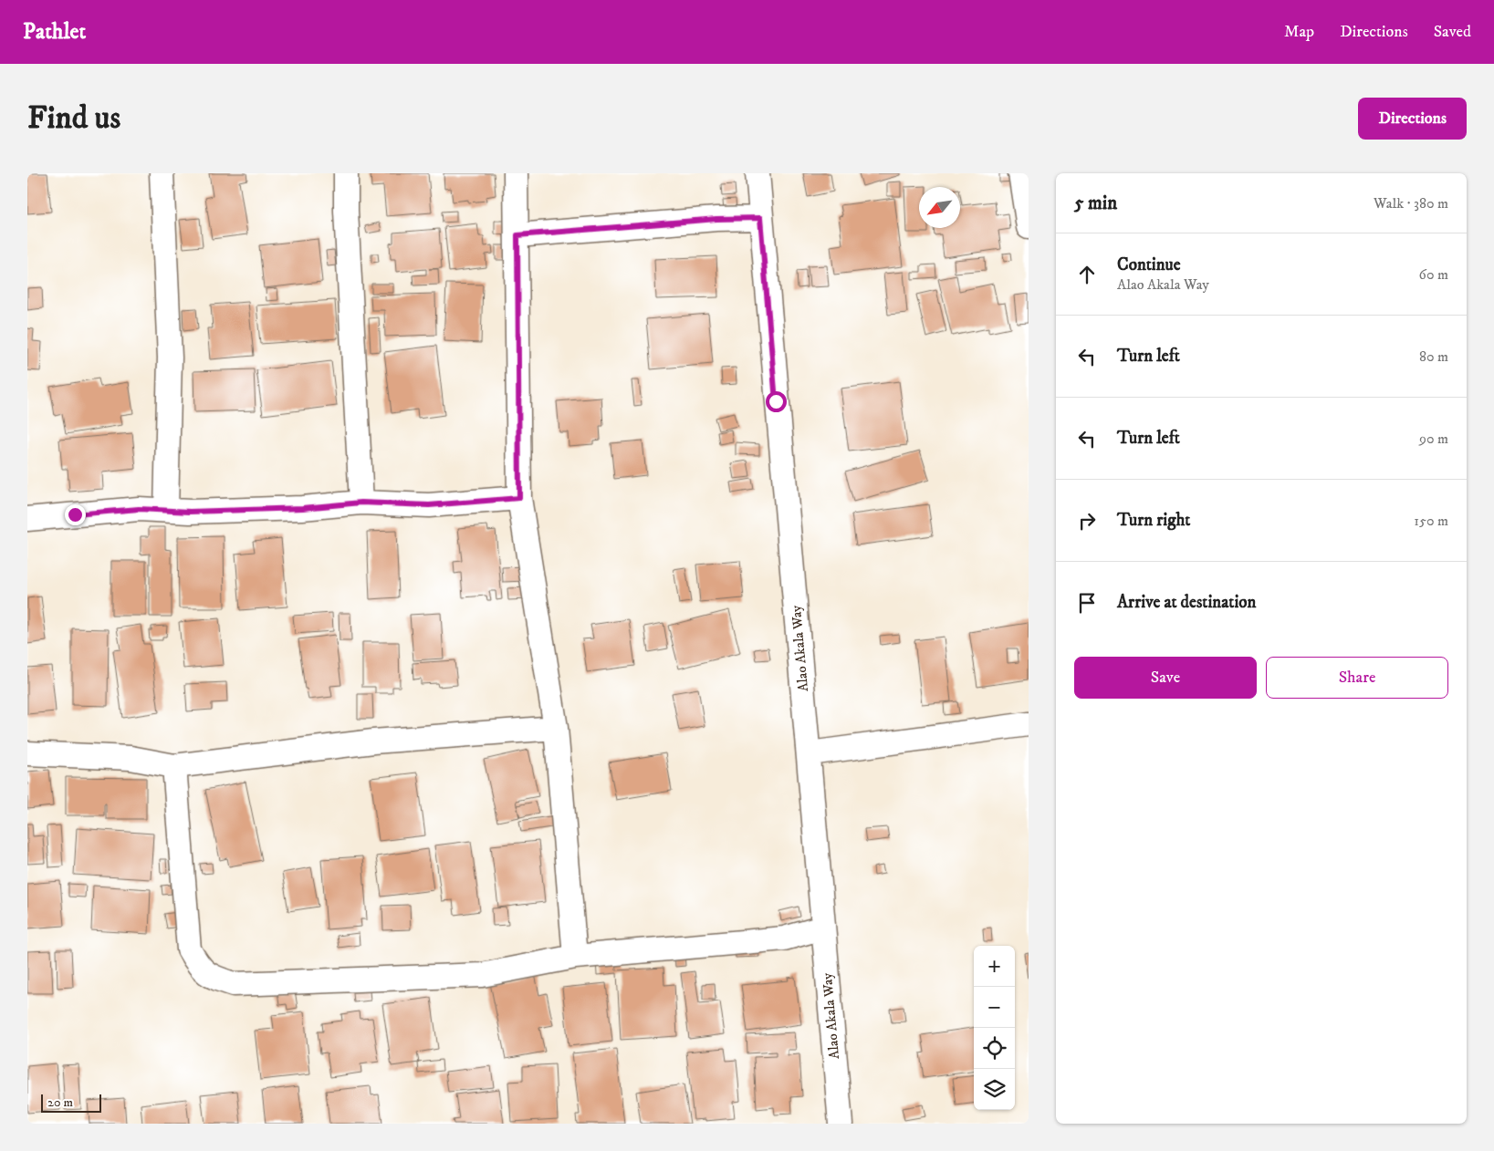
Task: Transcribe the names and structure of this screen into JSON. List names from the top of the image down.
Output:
{
  "streets": {
    "street": ["Alao Akala Way"]
  },
  "scale_bar": "20 m",
  "north": "bottom left",
  "page": {
    "header": "Pathlet",
    "nav": ["Map", "Directions", "Saved"],
    "buttons": [
      "Directions",
      ["Save", "Share"]
    ],
    "title": "Find us",
    "heading": ["5 min", "Walk · 380 m"],
    "list": [
      ["Continue", "Alao Akala Way", "60 m"],
      ["Turn left", "80 m"],
      ["Turn left", "90 m"],
      ["Turn right", "150 m"],
      "Arrive at destination"
    ],
    "map_buttons": ["+", "−"],
    "scale": "20 m"
  }
}
